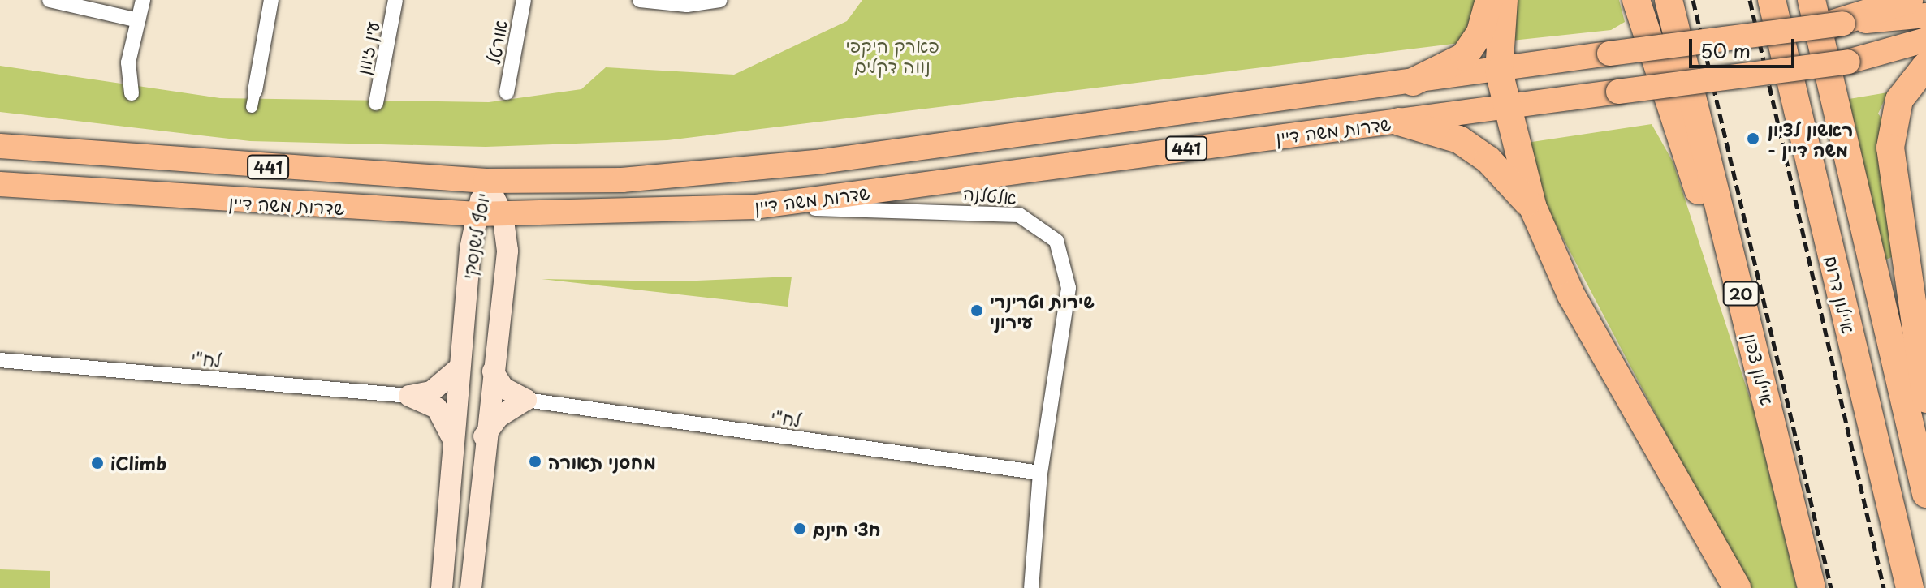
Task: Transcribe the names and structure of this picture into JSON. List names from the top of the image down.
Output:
{
  "streets": {
    "highway": ["20", "איילון דרום", "איילון צפון"],
    "main road": ["שדרות משה דיין", "441", "יוסף לישנסקי"],
    "street": [
      "אורטל",
      "עין זיוון",
      "אלטלנה",
      "לח\"י"
    ]
  },
  "crossings": [
    ["שדרות משה דיין", "441"],
    ["שדרות משה דיין", "אלטלנה"],
    ["שדרות משה דיין", "יוסף לישנסקי"],
    ["אלטלנה", "לח\"י"]
  ],
  "parks": ["פארק היקפי נווה דקלים"],
  "places": [
    "ראשון לציון - משה דיין",
    "שירות וטרינרי עירוני",
    "מחסני תאורה",
    "iClimb",
    "חצי חינם"
  ],
  "scale_bar": "50 m"
}
